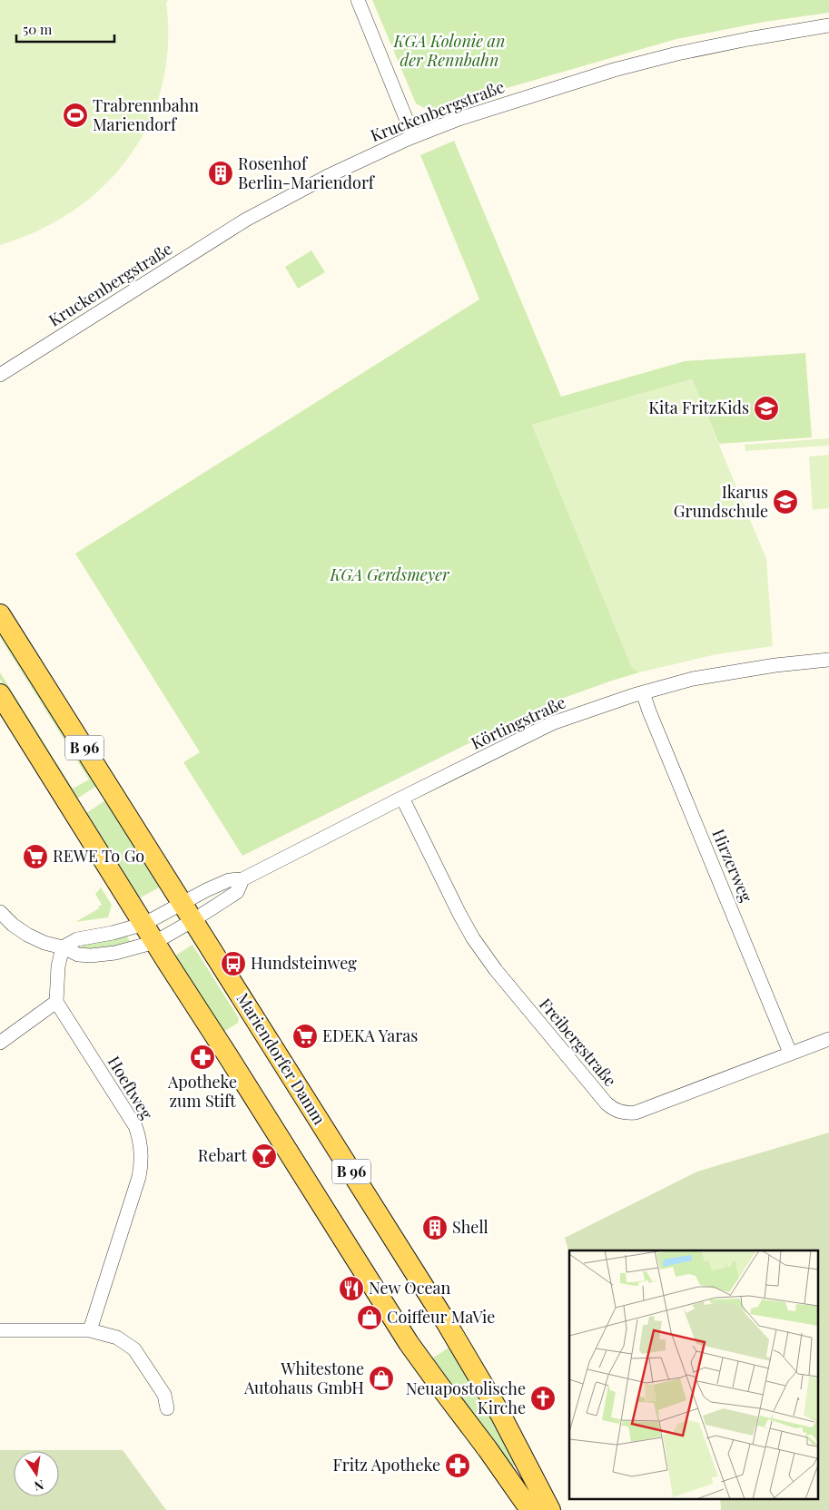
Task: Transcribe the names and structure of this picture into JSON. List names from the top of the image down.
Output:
{
  "streets": {
    "main road": ["B 96", "Mariendorfer Damm"],
    "street": [
      "Kruckenbergstraße",
      "Körtingstraße",
      "Hirzerweg",
      "Freibergstraße",
      "Hoeftweg"
    ]
  },
  "crossings": [
    ["Körtingstraße", "B 96"],
    ["Körtingstraße", "Hirzerweg"],
    ["Körtingstraße", "Freibergstraße"],
    ["Körtingstraße", "Mariendorfer Damm"],
    ["Hirzerweg", "Freibergstraße"]
  ],
  "parks": ["KGA Kolonie an der Rennbahn", "KGA Gerdsmeyer"],
  "places": {
    "sports": ["Trabrennbahn Mariendorf"],
    "building": ["Rosenhof Berlin-Mariendorf", "Shell"],
    "school or university": ["Kita FritzKids", "Ikarus Grundschule"],
    "supermarket": ["REWE To Go", "EDEKA Yaras"],
    "bus stop": ["Hundsteinweg"],
    "pharmacy": ["Apotheke zum Stift", "Fritz Apotheke"],
    "bar": ["Rebart"],
    "restaurant": ["New Ocean"],
    "shop": ["Coiffeur MaVie", "Whitestone Autohaus GmbH"],
    "church": ["Neuapostolische Kirche"]
  },
  "scale_bar": "50 m",
  "north": "bottom"
}
